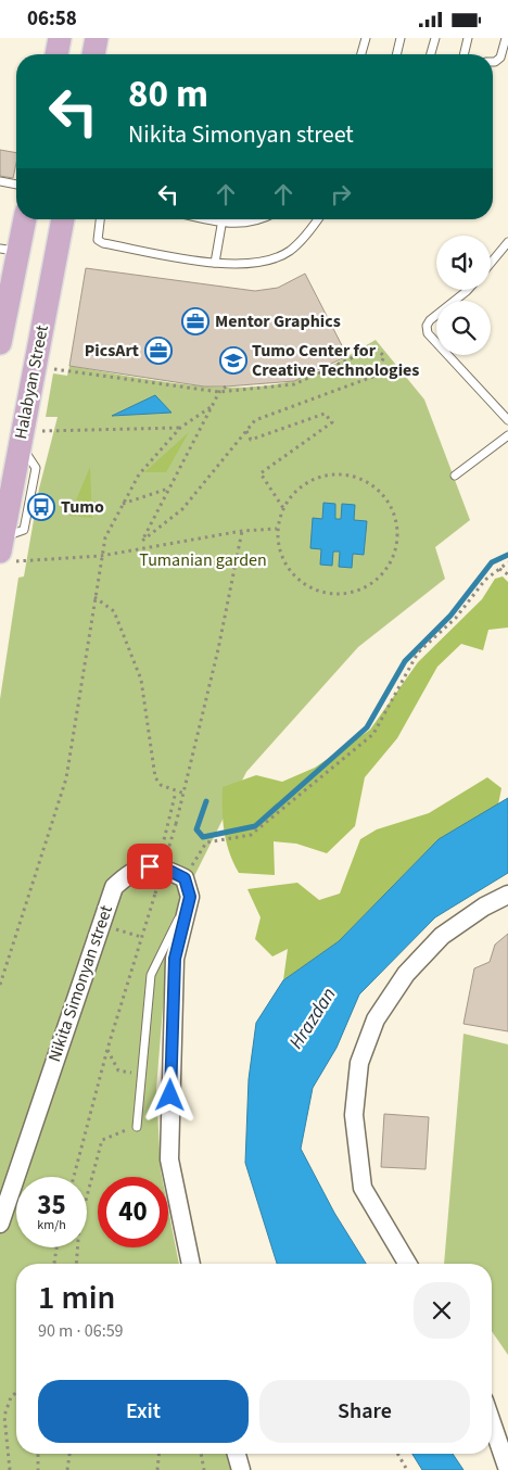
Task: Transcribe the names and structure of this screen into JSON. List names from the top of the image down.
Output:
{
  "streets": {
    "main road": ["Halabyan Street"],
    "street": ["Nikita Simonyan street"]
  },
  "water": ["Hrazdan"],
  "parks": ["Tumanian garden"],
  "places": {
    "office": ["Mentor Graphics", "PicsArt"],
    "school or university": ["Tumo Center for Creative Technologies"],
    "bus stop": ["Tumo"]
  },
  "page": {
    "status": "06:58",
    "turn": ["80 m", "Nikita Simonyan street"],
    "speed": "35 km/h",
    "limit": "40",
    "heading": ["1 min", "90 m · 06:59"],
    "buttons": ["Exit", "Share"]
  }
}
